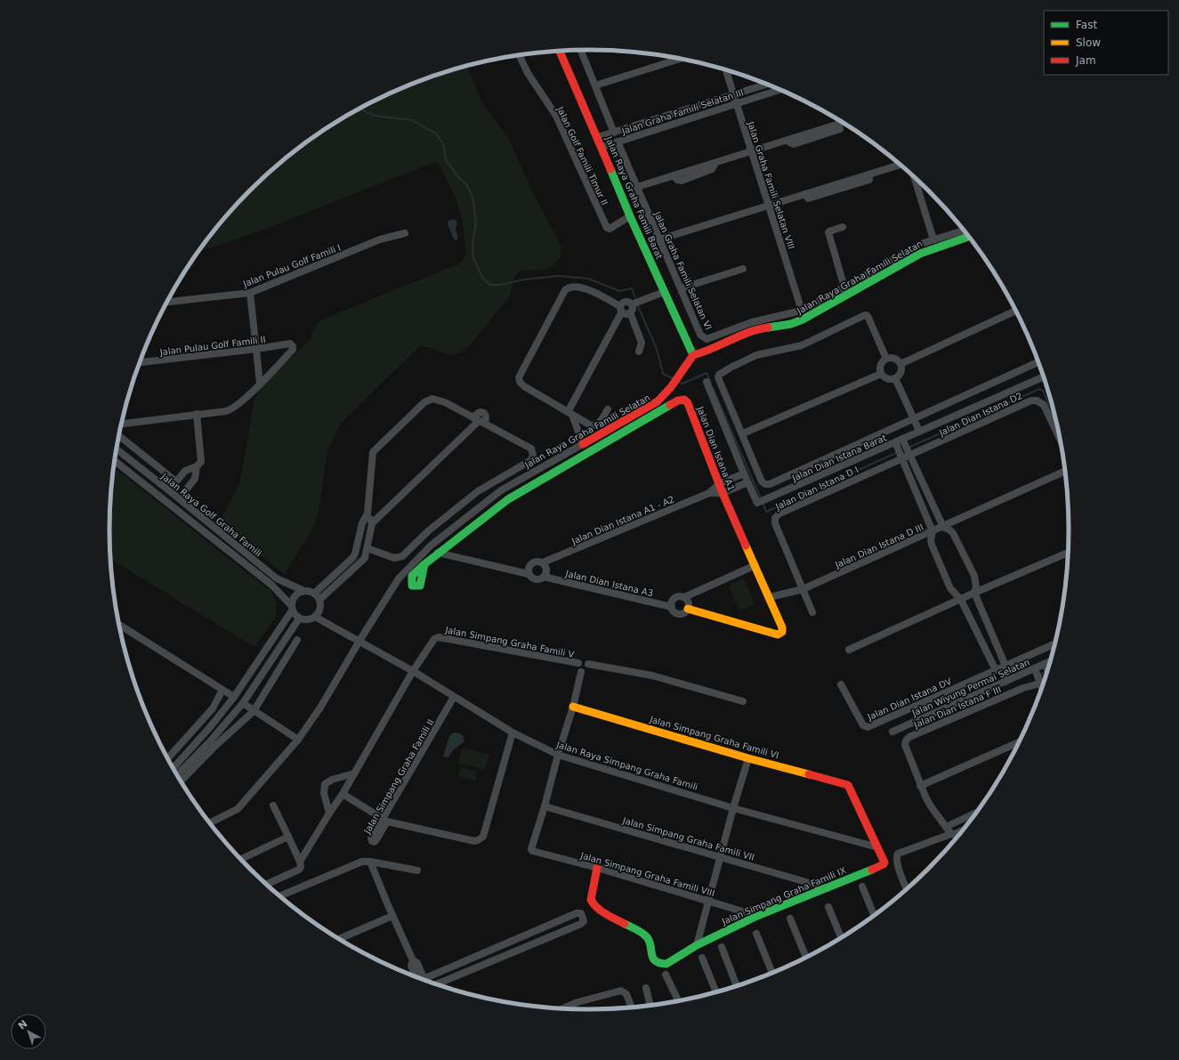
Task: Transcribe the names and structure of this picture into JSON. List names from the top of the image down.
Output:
{
  "streets": {
    "street": [
      "Jalan Graha Famili Selatan III",
      "Jalan Golf Famili Timur II",
      "Jalan Graha Famili Selatan VIII",
      "Jalan Raya Graha Famili Barat",
      "Jalan Pulau Golf Famili I",
      "Jalan Graha Famili Selatan VI",
      "Jalan Raya Graha Famili Selatan",
      "Jalan Pulau Golf Famili II",
      "Jalan Dian Istana D2",
      "Jalan Dian Istana A1",
      "Jalan Dian Istana Barat",
      "Jalan Dian Istana D I",
      "Jalan Raya Golf Graha Famili",
      "Jalan Dian Istana A1 - A2",
      "Jalan Dian Istana D III",
      "Jalan Dian Istana A3",
      "Jalan Simpang Graha Famili V",
      "Jalan Wiyung Permai Selatan",
      "Jalan Dian Istana DV",
      "Jalan Dian Istana F III",
      "Jalan Simpang Graha Famili VI",
      "Jalan Raya Simpang Graha Famili",
      "Jalan Simpang Graha Famili II",
      "Jalan Simpang Graha Famili VII",
      "Jalan Simpang Graha Famili VIII",
      "Jalan Simpang Graha Famili IX"
    ]
  },
  "crossings": [
    ["Jalan Graha Famili Selatan III", "Jalan Graha Famili Selatan VIII"],
    ["Jalan Graha Famili Selatan III", "Jalan Raya Graha Famili Barat"],
    ["Jalan Graha Famili Selatan III", "Jalan Graha Famili Selatan VI"],
    ["Jalan Golf Famili Timur II", "Jalan Raya Graha Famili Barat"],
    ["Jalan Graha Famili Selatan VIII", "Jalan Graha Famili Selatan VI"],
    ["Jalan Raya Graha Famili Barat", "Jalan Raya Graha Famili Selatan"],
    ["Jalan Raya Graha Famili Selatan", "Jalan Raya Simpang Graha Famili"],
    ["Jalan Dian Istana D2", "Jalan Dian Istana D I"],
    ["Jalan Dian Istana A1", "Jalan Dian Istana A1 - A2"],
    ["Jalan Dian Istana A1", "Jalan Dian Istana D III"],
    ["Jalan Dian Istana A1", "Jalan Dian Istana A3"],
    ["Jalan Dian Istana Barat", "Jalan Dian Istana A1 - A2"],
    ["Jalan Dian Istana D I", "Jalan Dian Istana D III"],
    ["Jalan Raya Golf Graha Famili", "Jalan Raya Simpang Graha Famili"],
    ["Jalan Dian Istana A1 - A2", "Jalan Dian Istana A3"],
    ["Jalan Dian Istana D III", "Jalan Dian Istana DV"],
    ["Jalan Simpang Graha Famili V", "Jalan Raya Simpang Graha Famili"],
    ["Jalan Simpang Graha Famili VI", "Jalan Simpang Graha Famili IX"],
    ["Jalan Raya Simpang Graha Famili", "Jalan Simpang Graha Famili II"],
    ["Jalan Raya Simpang Graha Famili", "Jalan Simpang Graha Famili IX"],
    ["Jalan Simpang Graha Famili VII", "Jalan Simpang Graha Famili VIII"],
    ["Jalan Simpang Graha Famili VII", "Jalan Simpang Graha Famili IX"],
    ["Jalan Simpang Graha Famili VIII", "Jalan Simpang Graha Famili IX"]
  ],
  "legend": ["Fast", "Slow", "Jam"],
  "north": "top left"
}
